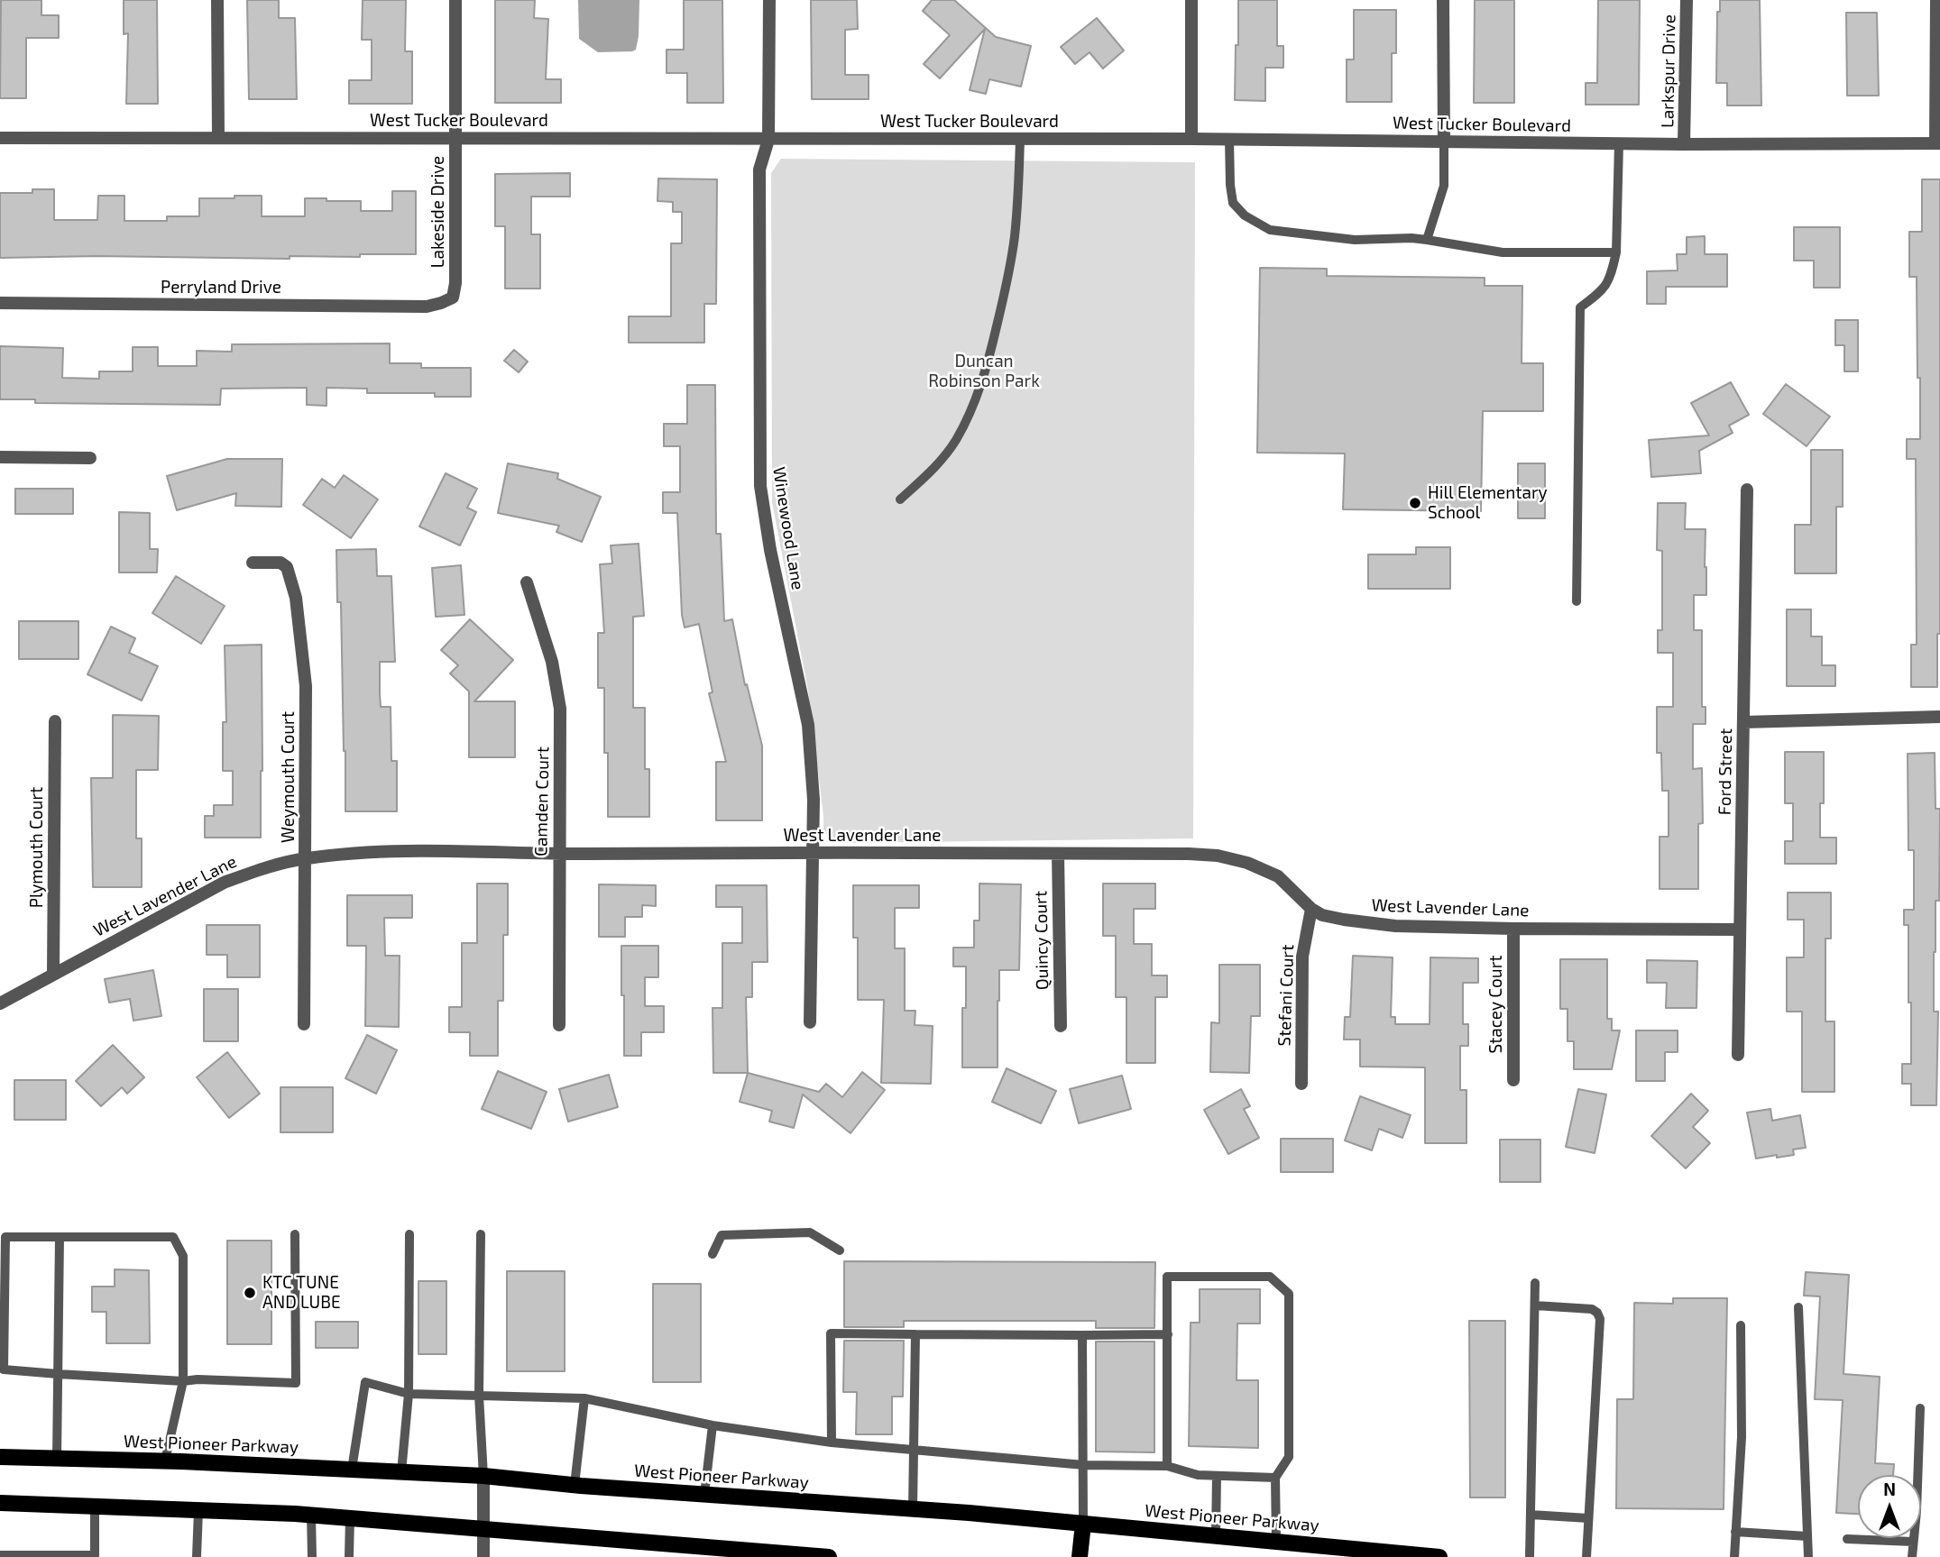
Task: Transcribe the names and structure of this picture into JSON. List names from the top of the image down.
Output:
{
  "streets": {
    "main road": ["West Pioneer Parkway"],
    "street": [
      "Larkspur Drive",
      "West Tucker Boulevard",
      "Lakeside Drive",
      "Perryland Drive",
      "Winewood Lane",
      "Ford Street",
      "Weymouth Court",
      "Camden Court",
      "West Lavender Lane",
      "Plymouth Court",
      "Quincy Court",
      "Stefani Court",
      "Stacey Court"
    ]
  },
  "crossings": [
    ["Larkspur Drive", "West Tucker Boulevard"],
    ["West Tucker Boulevard", "Lakeside Drive"],
    ["West Tucker Boulevard", "Winewood Lane"],
    ["Lakeside Drive", "Perryland Drive"],
    ["Winewood Lane", "West Lavender Lane"],
    ["Ford Street", "West Lavender Lane"],
    ["Weymouth Court", "West Lavender Lane"],
    ["Camden Court", "West Lavender Lane"],
    ["West Lavender Lane", "Plymouth Court"],
    ["West Lavender Lane", "Quincy Court"],
    ["West Lavender Lane", "Stefani Court"],
    ["West Lavender Lane", "Stacey Court"]
  ],
  "parks": ["Duncan Robinson Park"],
  "places": ["Hill Elementary School", "KTC TUNE AND LUBE"],
  "north": "top"
}
